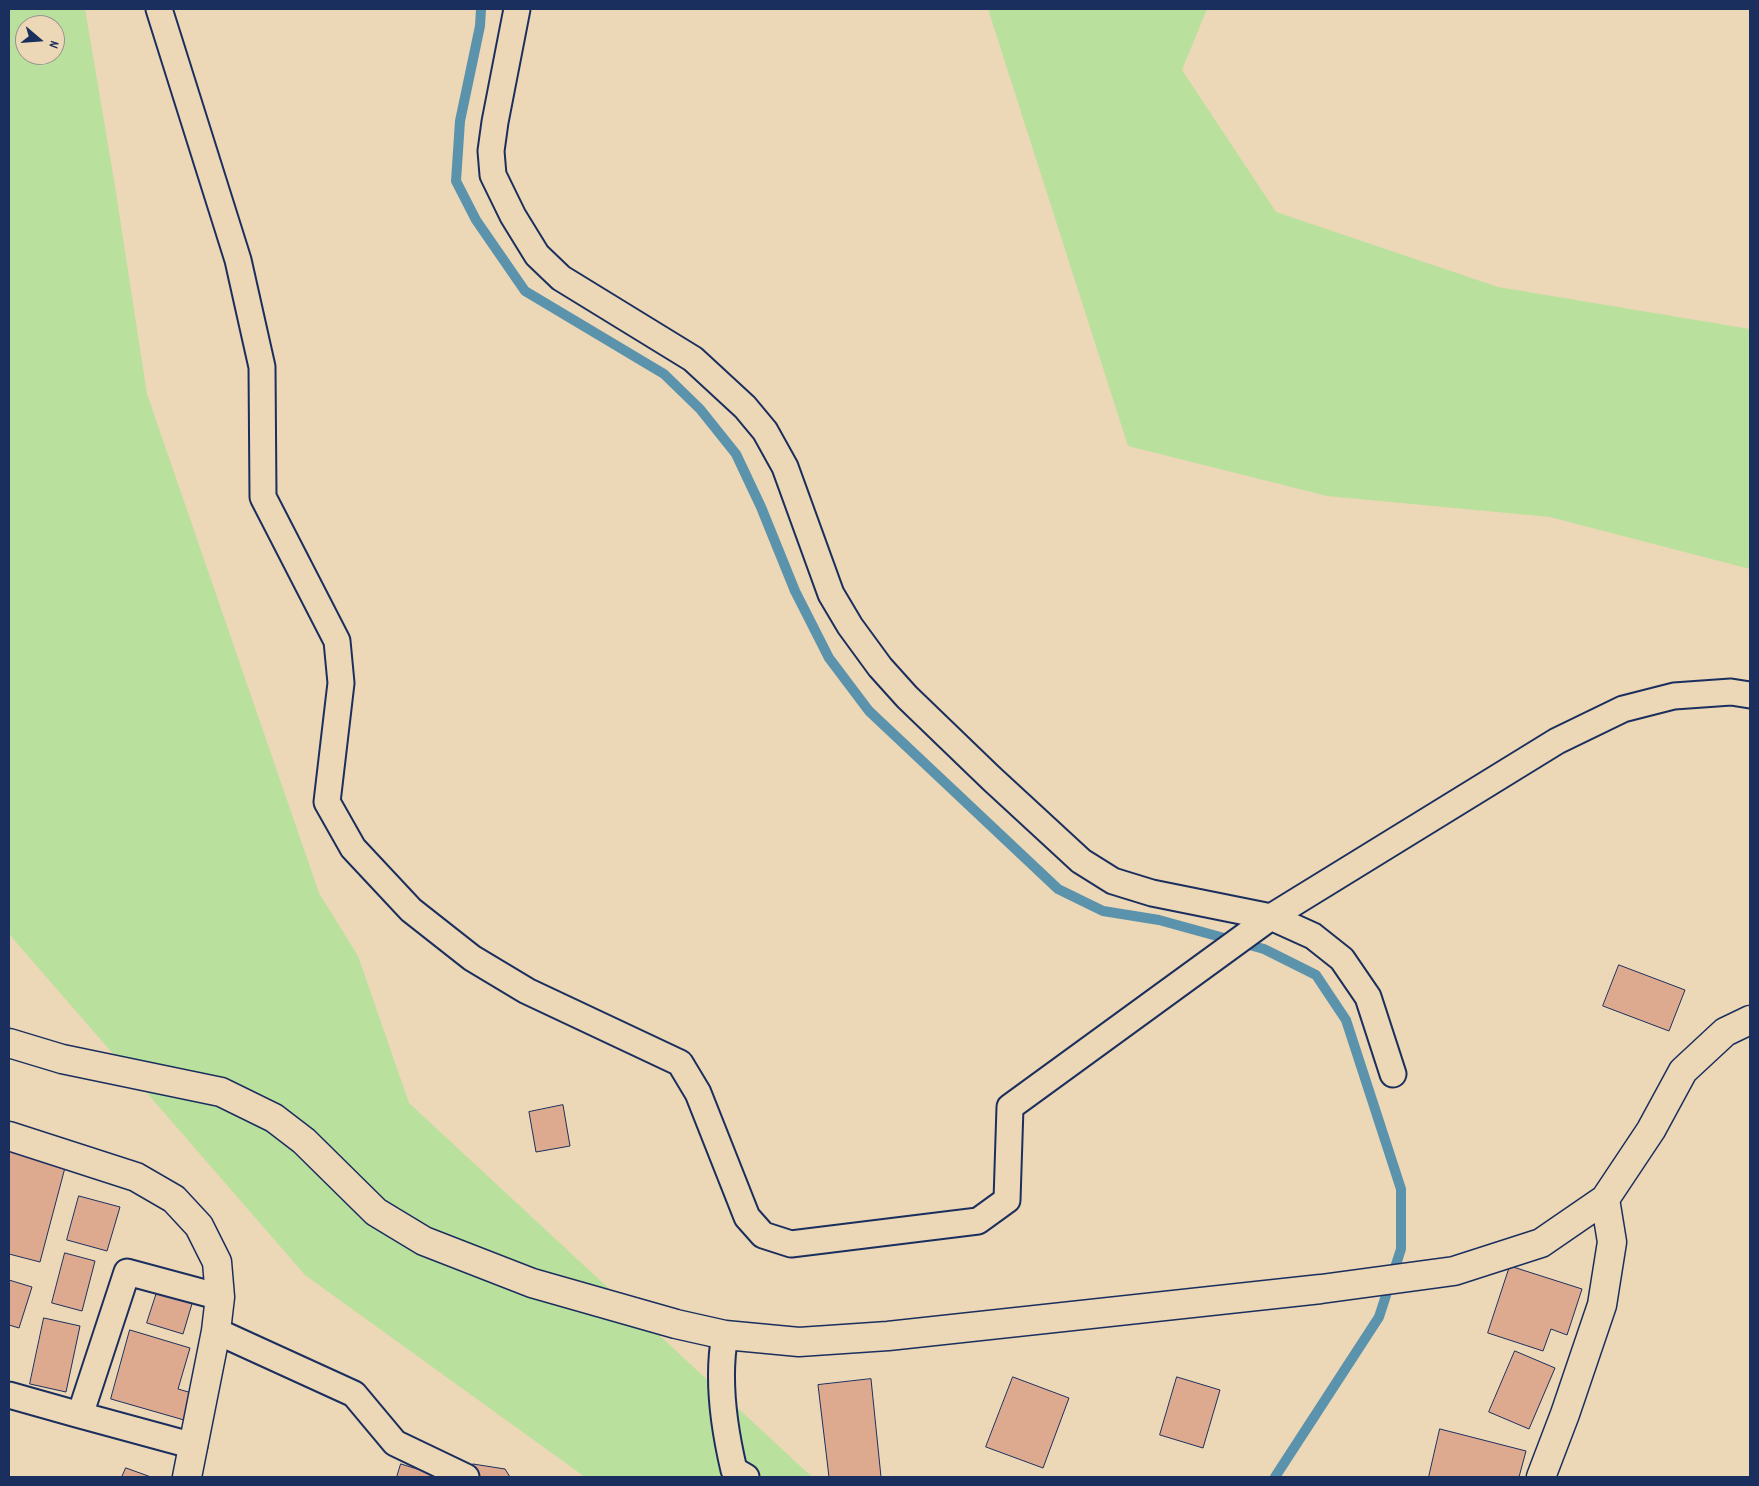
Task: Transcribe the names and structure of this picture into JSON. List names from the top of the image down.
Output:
{
  "north": "right"
}
